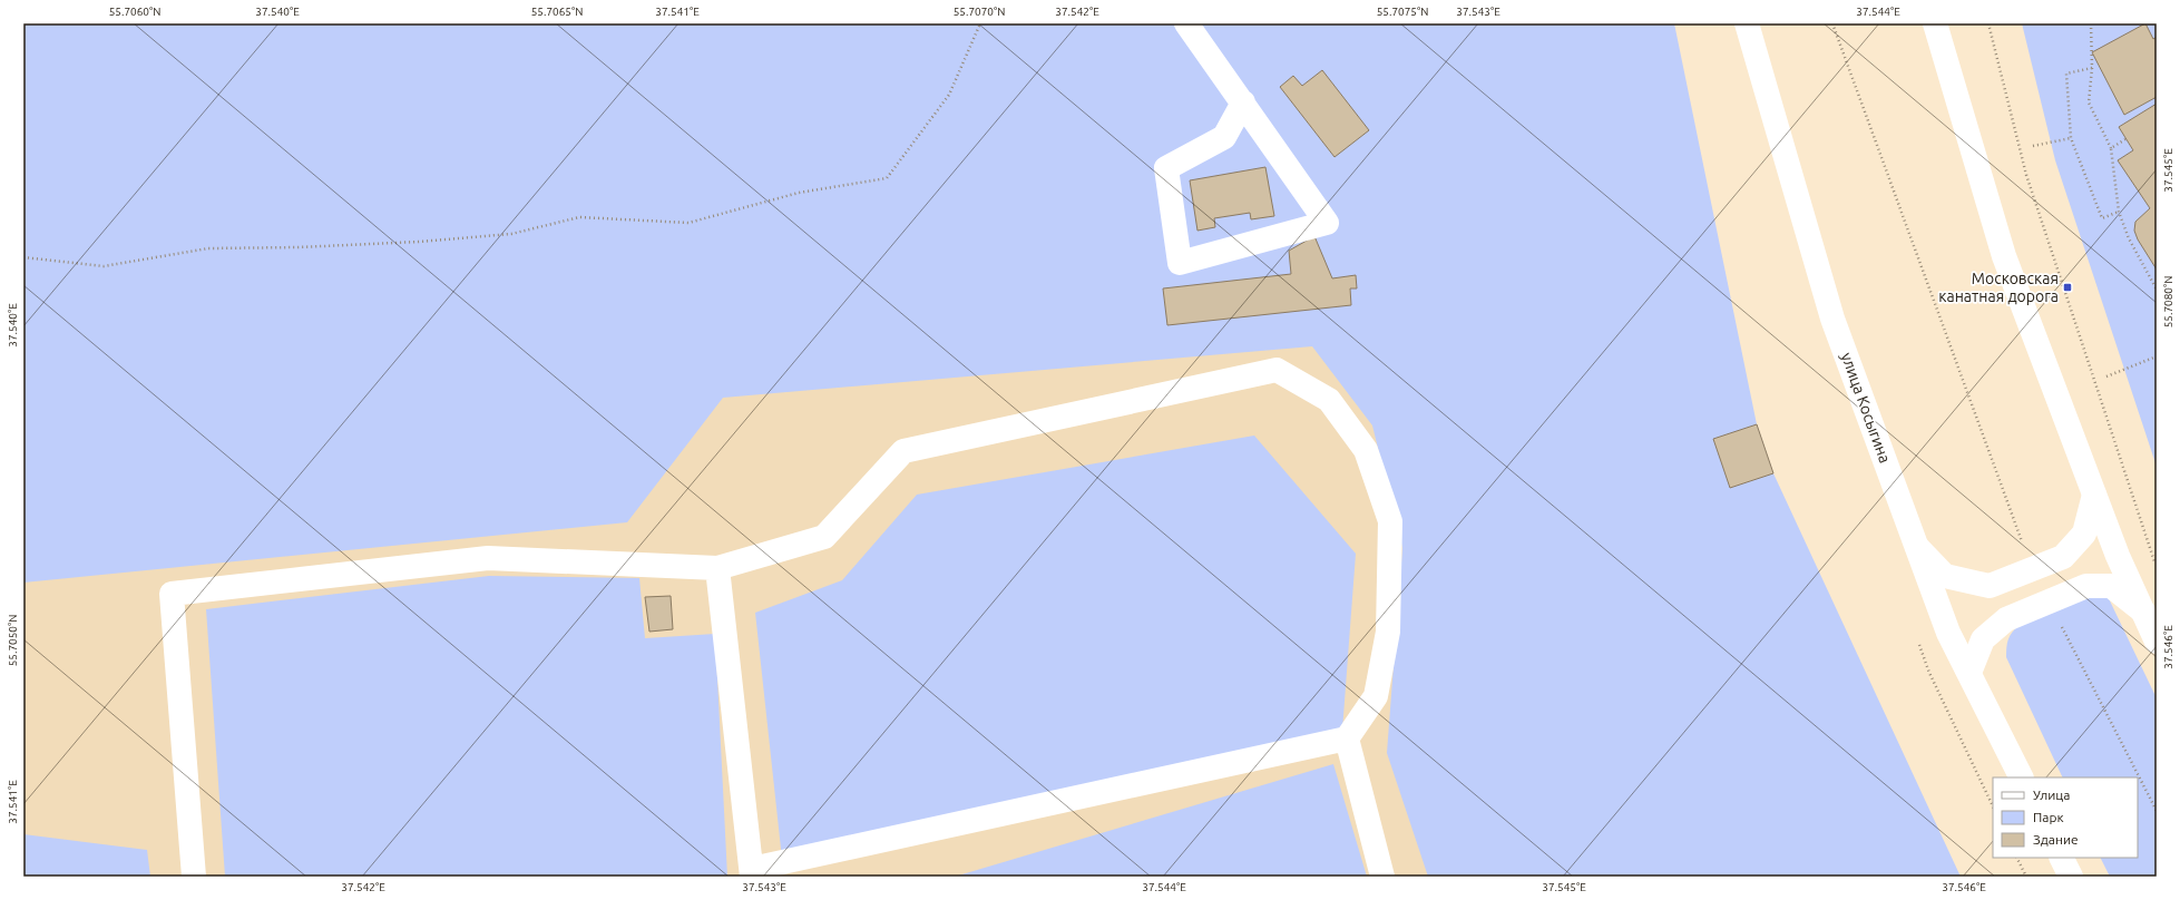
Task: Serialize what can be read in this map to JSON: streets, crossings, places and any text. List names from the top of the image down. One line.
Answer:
{"streets":{"main road":["улица Косыгина"]},"places":{"transit":["Московская канатная дорога"]},"legend":["Улица","Парк","Здание"],"coordinates":["55.7060°N","37.540°E","55.7065°N","37.541°E","55.7070°N","37.542°E","55.7075°N","37.543°E","37.544°E","37.545°E","55.7080°N","55.7050°N","37.546°E"]}
